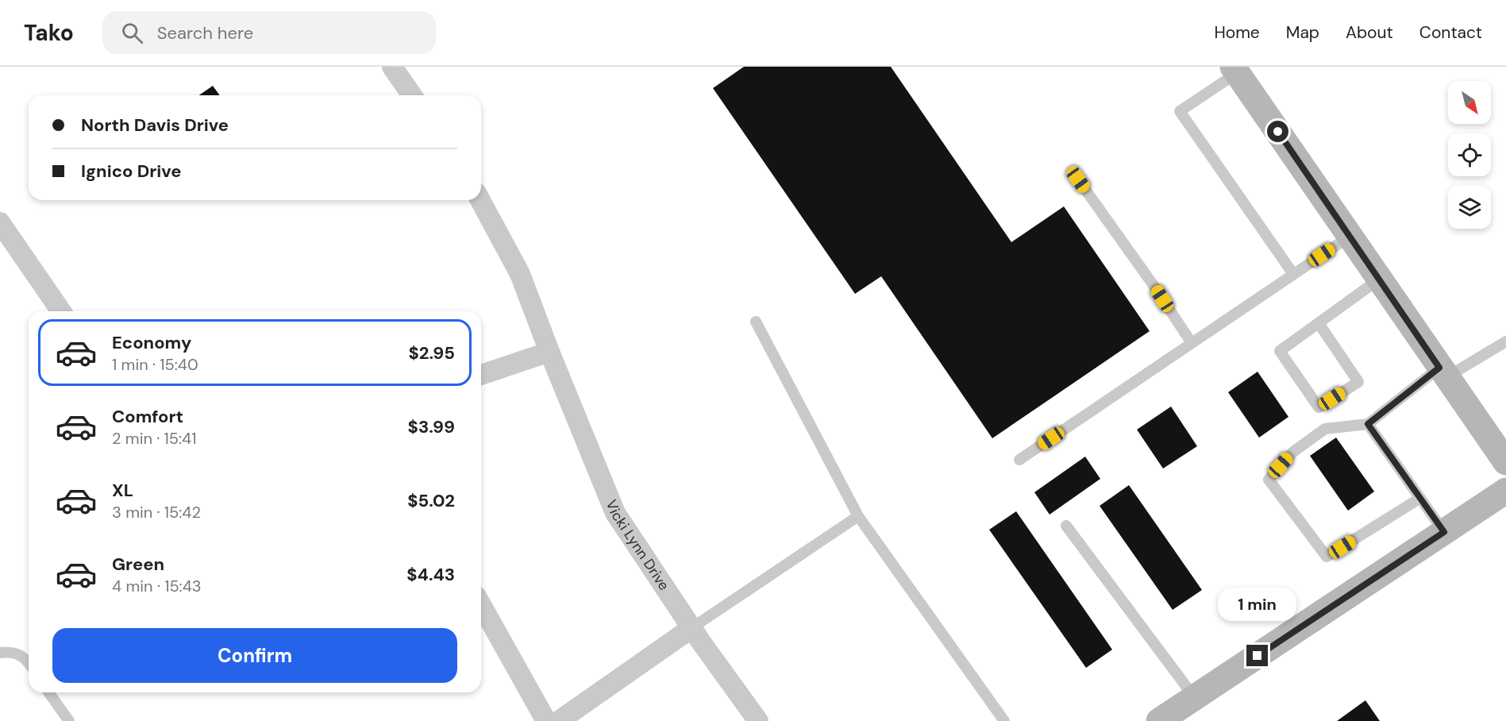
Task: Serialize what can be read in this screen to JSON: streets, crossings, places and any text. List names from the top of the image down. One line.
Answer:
{"streets":{"street":["Vicki Lynn Drive"]},"north":"bottom right","page":{"header":"Tako","search":"Search here","nav":["Home","Map","About","Contact"],"banner":["North Davis Drive","Ignico Drive"],"list":[{"name":"Economy","note":"1 min · 15:40","value":"$2.95"},{"name":"Comfort","note":"2 min · 15:41","value":"$3.99"},{"name":"XL","note":"3 min · 15:42","value":"$5.02"},{"name":"Green","note":"4 min · 15:43","value":"$4.43"}],"bubble":"1 min","buttons":"Confirm"}}
